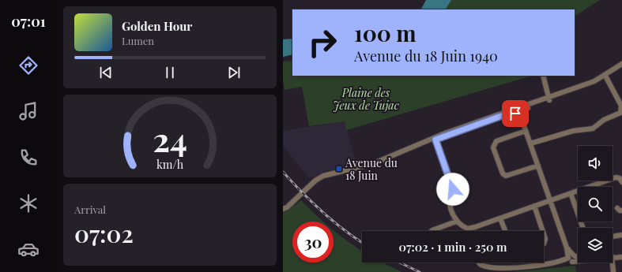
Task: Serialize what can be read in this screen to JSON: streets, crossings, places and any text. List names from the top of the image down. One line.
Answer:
{"parks":["Plaine des Jeux de Tujac"],"places":{"transit":["Avenue du 18 Juin"]},"page":{"tabs":"07:01","turn":["100 m","Avenue du 18 Juin 1940"],"song":["Golden Hour","Lumen"],"tile":["Arrival","07:02"],"limit":"30","trip":"07:02 · 1 min · 250 m","gauge":["24","km/h"]}}
